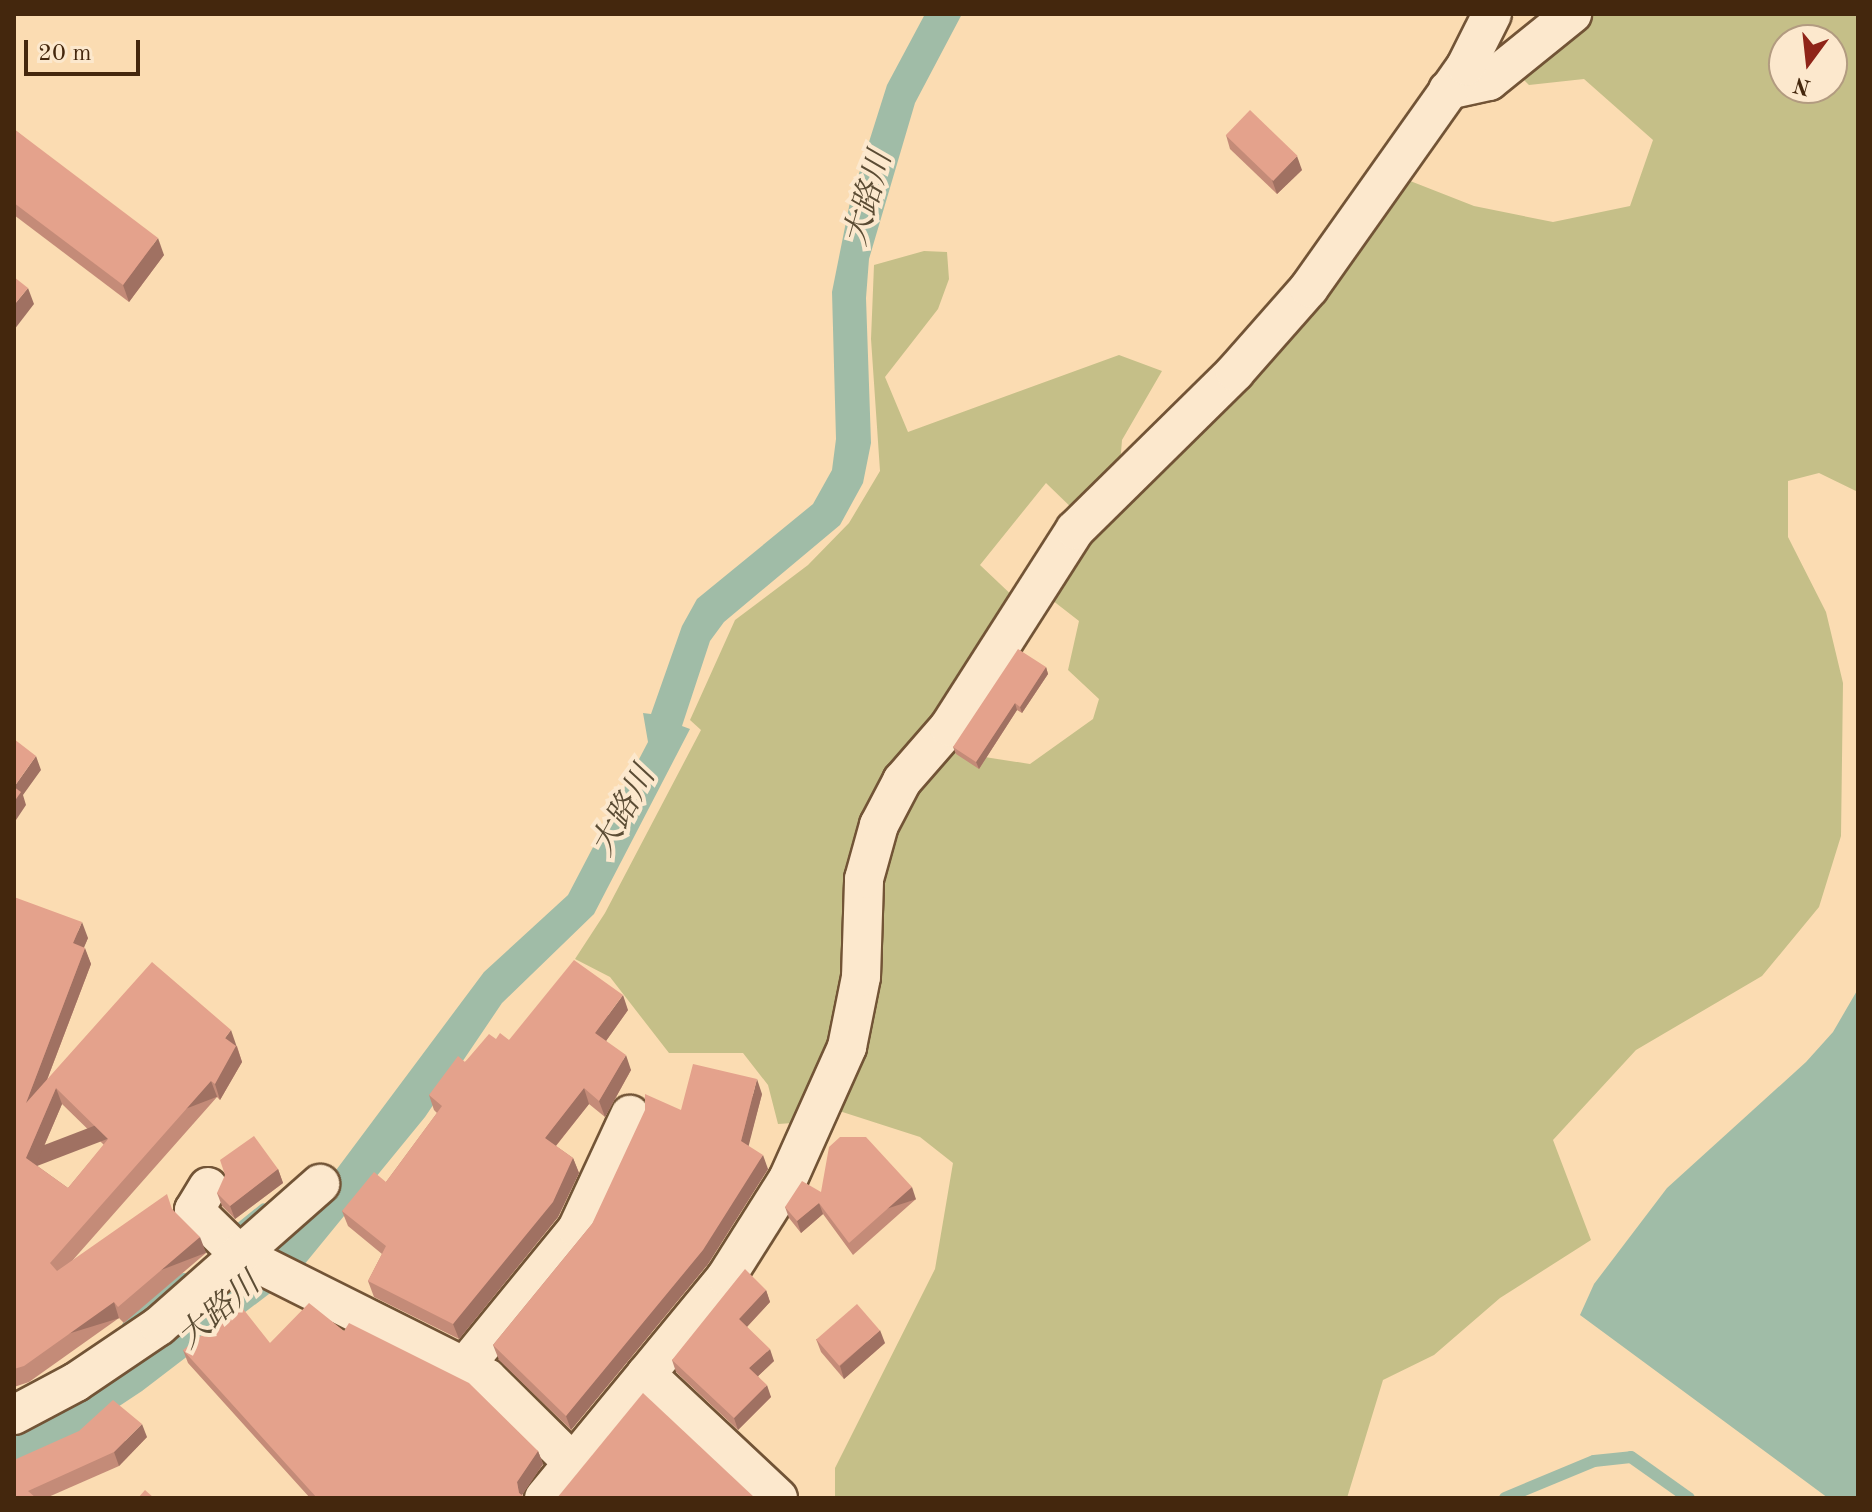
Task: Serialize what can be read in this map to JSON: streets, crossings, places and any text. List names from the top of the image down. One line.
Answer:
{"water":["大路川"],"scale_bar":"20 m","north":"bottom"}
